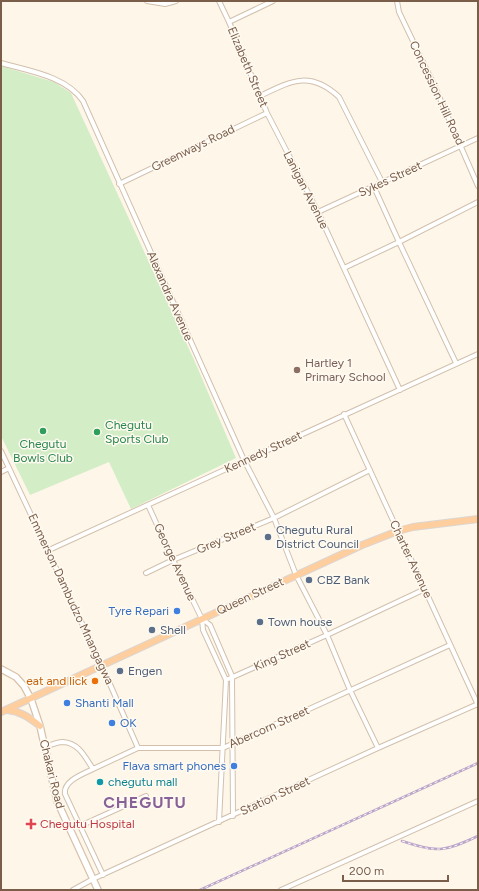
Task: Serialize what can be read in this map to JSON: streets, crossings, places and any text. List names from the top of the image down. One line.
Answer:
{"streets":{"highway":["Queen Street"],"main road":["Chakari Road"],"street":["Elizabeth Street","Concession Hill Road","Greenways Road","Sykes Street","Lanigan Avenue","Alexandra Avenue","Kennedy Street","Grey Street","Charter Avenue","George Avenue","Emmerson Dambudzo Mnangagwa","King Street","Abercorn Street","Station Street"]},"crossings":[["Elizabeth Street","Greenways Road"],["Elizabeth Street","Lanigan Avenue"],["Concession Hill Road","Sykes Street"],["Greenways Road","Lanigan Avenue"],["Greenways Road","Alexandra Avenue"],["Sykes Street","Lanigan Avenue"],["Lanigan Avenue","Kennedy Street"],["Alexandra Avenue","Kennedy Street"],["Alexandra Avenue","Grey Street"],["Alexandra Avenue","Queen Street"],["Alexandra Avenue","King Street"],["Alexandra Avenue","Abercorn Street"],["Alexandra Avenue","Station Street"],["Kennedy Street","Charter Avenue"],["Kennedy Street","George Avenue"],["Kennedy Street","Emmerson Dambudzo Mnangagwa"],["Grey Street","Charter Avenue"],["Grey Street","George Avenue"],["Charter Avenue","Queen Street"],["Charter Avenue","King Street"],["Charter Avenue","Abercorn Street"],["Charter Avenue","Station Street"],["George Avenue","Queen Street"],["George Avenue","King Street"],["George Avenue","Abercorn Street"],["George Avenue","Station Street"],["Queen Street","Emmerson Dambudzo Mnangagwa"],["Queen Street","Chakari Road"],["Emmerson Dambudzo Mnangagwa","Abercorn Street"],["Chakari Road","Station Street"]],"districts":["CHEGUTU"],"places":{"other":["Hartley 1 Primary School","Chegutu Bowls Club","Chegutu Sports Club","Chegutu Rural District Council","CBZ Bank","Tyre Repari","Town house","Shell","Engen","eat and lick","Shanti Mall","OK","Flava smart phones","chegutu mall"],"health":["Chegutu Hospital"]},"scale_bar":"200 m"}
